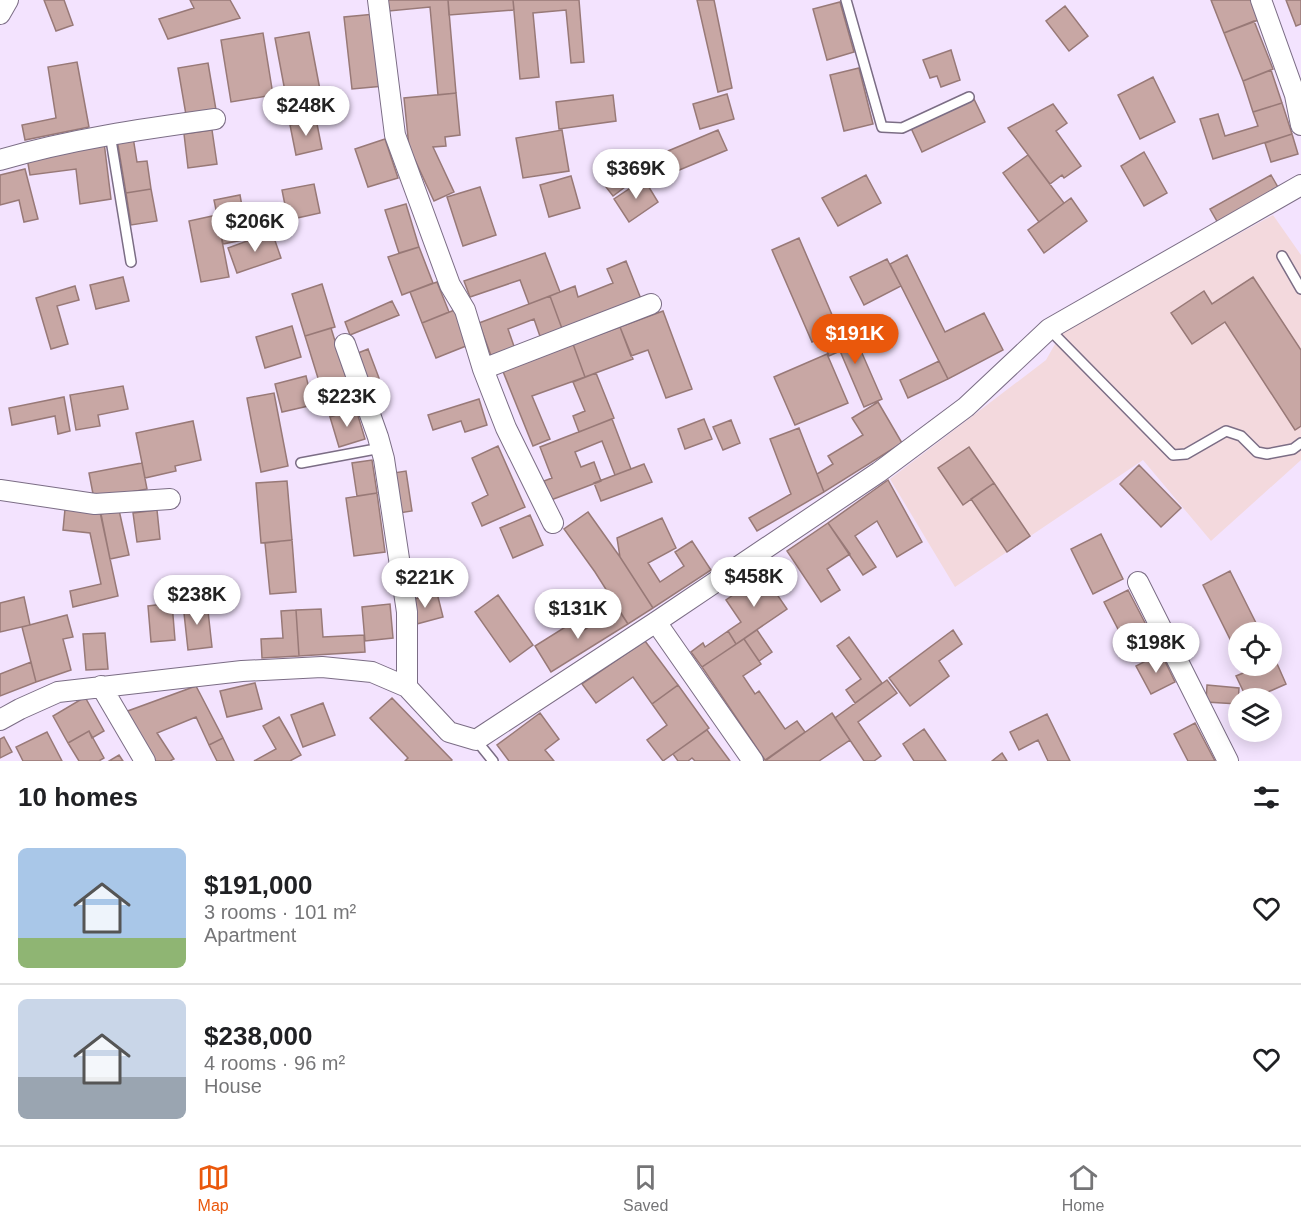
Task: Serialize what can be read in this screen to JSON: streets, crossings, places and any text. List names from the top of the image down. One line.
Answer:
{"page":{"price":["$248K","$369K","$206K","$191K","$223K","$458K","$221K","$238K","$131K","$198K"],"heading":"10 homes","list":[{"name":"$191,000","note":"3 rooms · 101 m² · Apartment"},{"name":"$238,000","note":"4 rooms · 96 m² · House"}],"tabs":["Map","Saved","Home"]}}
